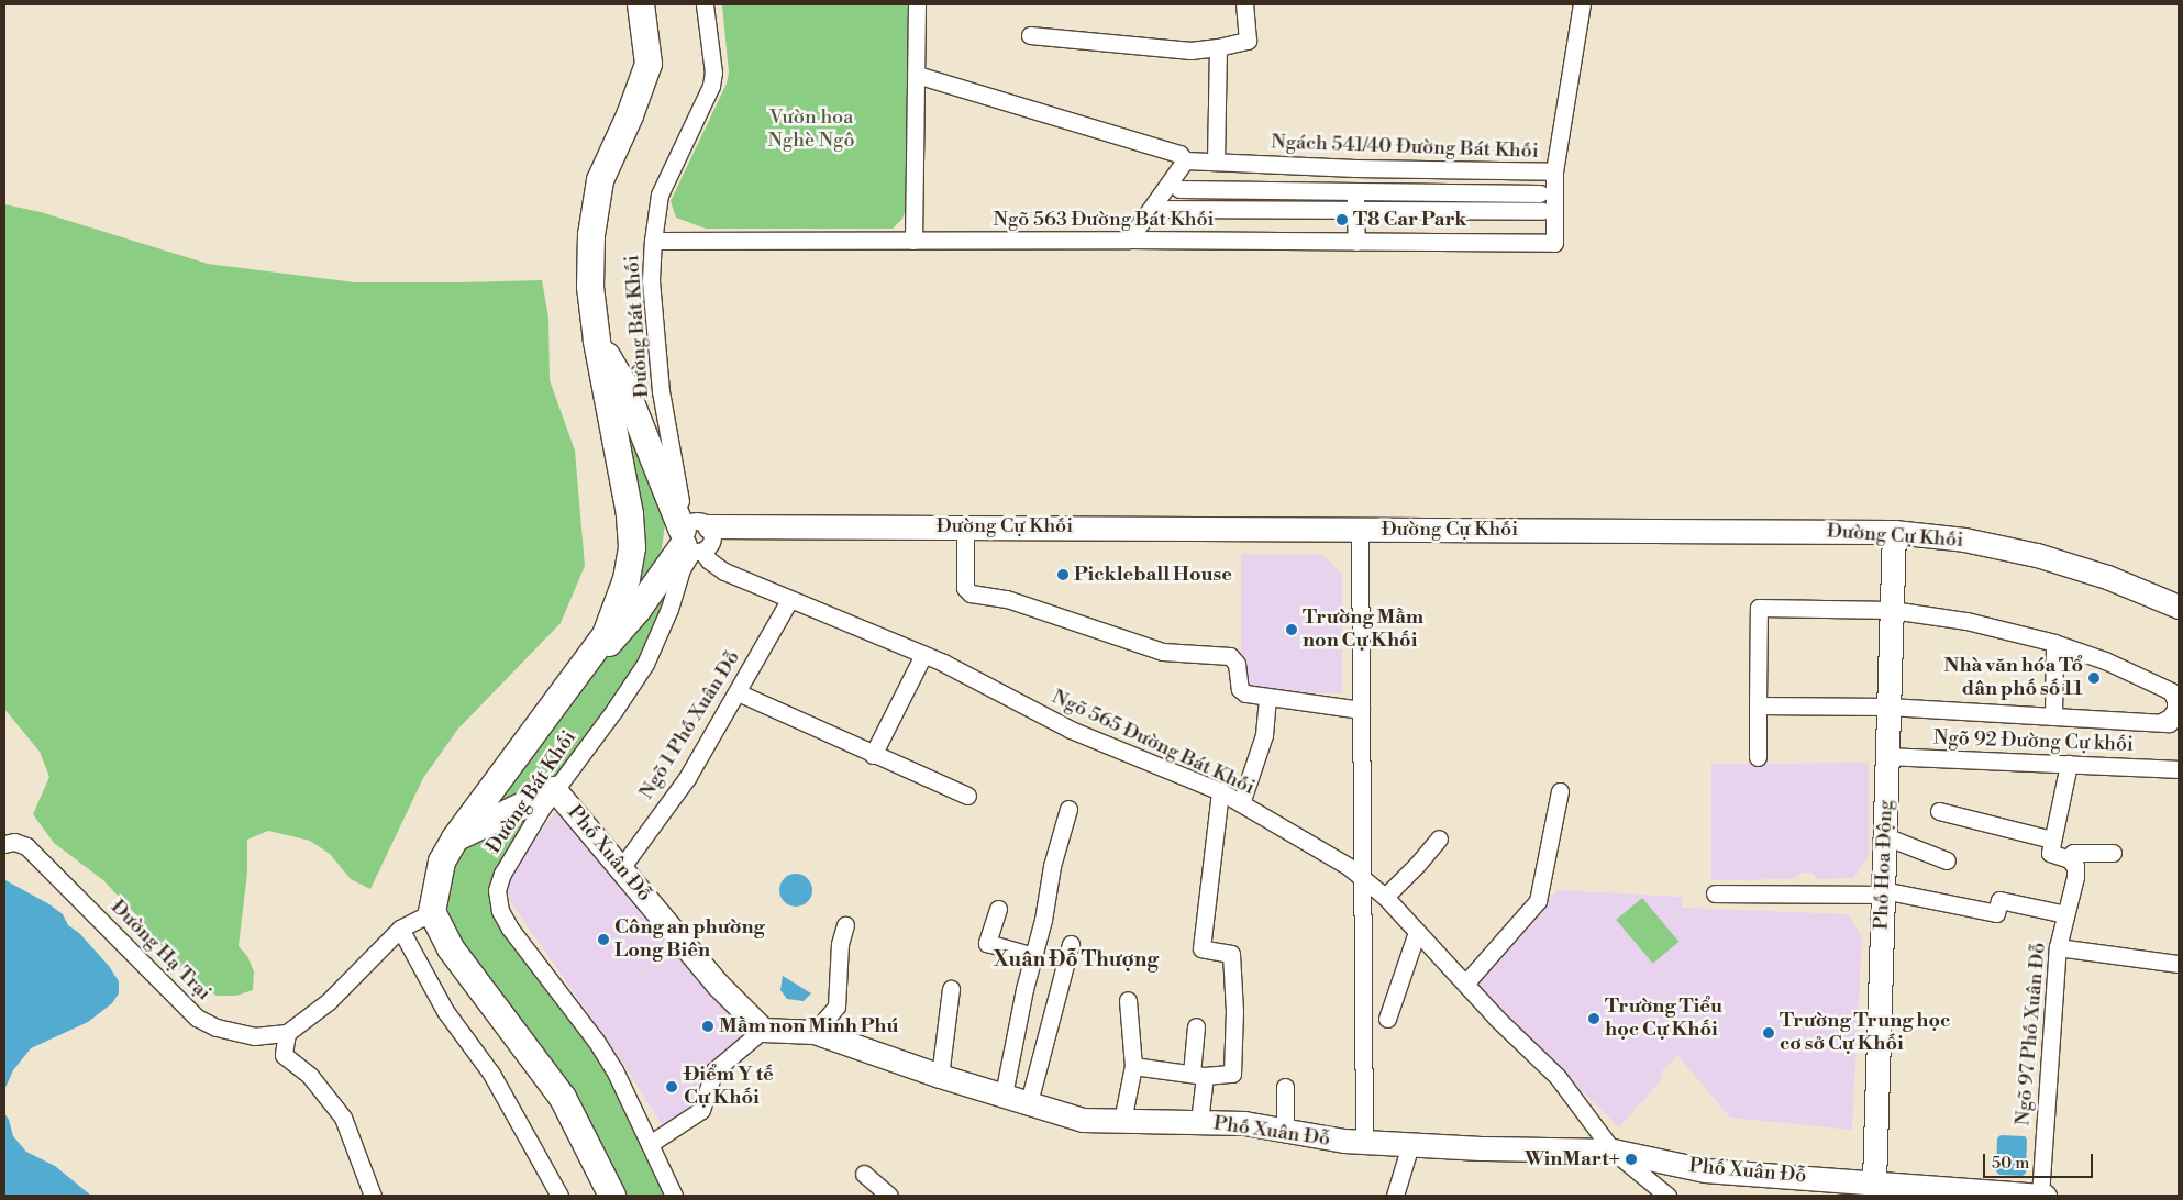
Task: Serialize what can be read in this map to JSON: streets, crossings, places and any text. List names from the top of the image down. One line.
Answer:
{"streets":{"street":["Ngách 541/40 Đường Bát Khối","Ngõ 563 Đường Bát Khối","Đường Bát Khối","Đường Cự Khối","Ngõ 1 Phố Xuân Đỗ","Ngõ 92 Đường Cự khối","Ngõ 565 Đường Bát Khối","Phố Xuân Đỗ","Phố Hoa Động","Đường Hạ Trại","Ngõ 97 Phố Xuân Đỗ"]},"crossings":[["Ngách 541/40 Đường Bát Khối","Ngõ 563 Đường Bát Khối"],["Ngõ 563 Đường Bát Khối","Đường Bát Khối"],["Đường Bát Khối","Đường Cự Khối"],["Đường Bát Khối","Ngõ 565 Đường Bát Khối"],["Đường Bát Khối","Phố Xuân Đỗ"],["Đường Cự Khối","Ngõ 565 Đường Bát Khối"],["Đường Cự Khối","Phố Hoa Động"],["Ngõ 1 Phố Xuân Đỗ","Ngõ 565 Đường Bát Khối"],["Ngõ 1 Phố Xuân Đỗ","Phố Xuân Đỗ"],["Ngõ 92 Đường Cự khối","Phố Hoa Động"],["Ngõ 565 Đường Bát Khối","Phố Xuân Đỗ"],["Phố Xuân Đỗ","Phố Hoa Động"],["Phố Xuân Đỗ","Ngõ 97 Phố Xuân Đỗ"]],"districts":["Xuân Đỗ Thượng"],"parks":["Vườn hoa Nghè Ngô"],"places":["T8 Car Park","Pickleball House","Trường Mầm non Cự Khối","Nhà văn hóa Tổ dân phố số 11","Công an phường Long Biên","Trường Tiểu học Cự Khối","Mầm non Minh Phú","Trường Trung học cơ sở Cự Khối","Điểm Y tế Cự Khối","WinMart+"],"scale_bar":"50 m"}
